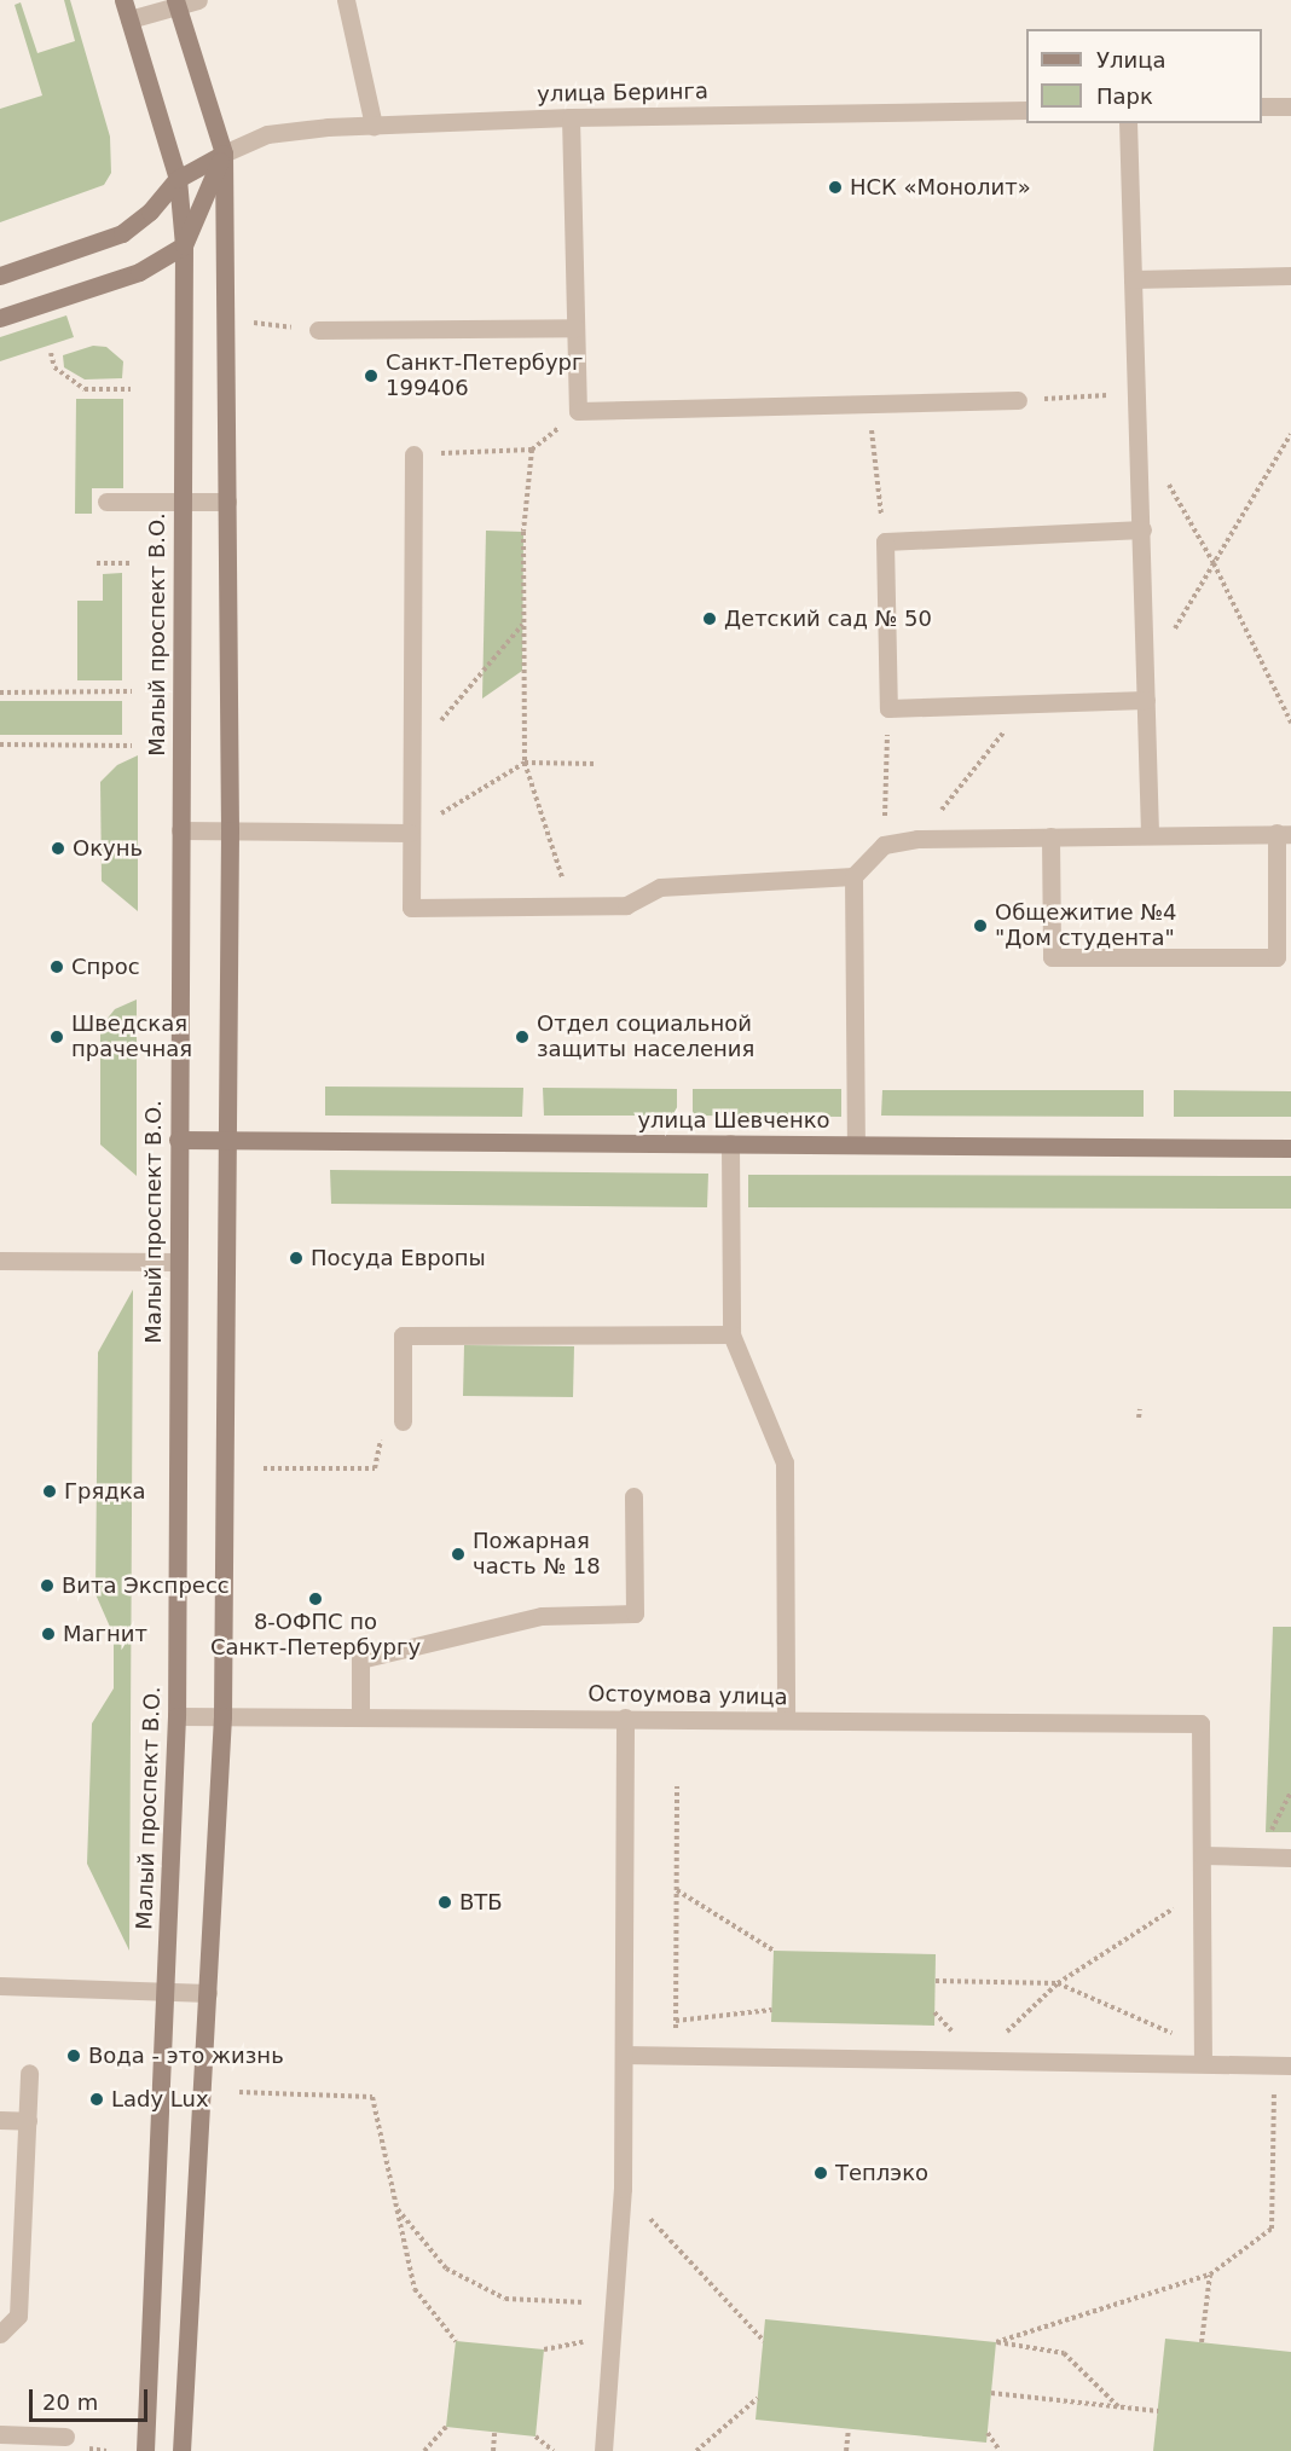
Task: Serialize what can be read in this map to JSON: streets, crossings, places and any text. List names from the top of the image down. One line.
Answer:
{"streets":{"main road":["улица Беринга","Малый проспект В.О.","улица Шевченко"],"street":["Остоумова улица"]},"crossings":[["улица Беринга","Малый проспект В.О."],["Малый проспект В.О.","улица Шевченко"],["Малый проспект В.О.","Остоумова улица"]],"places":["НСК «Монолит»","Санкт-Петербург 199406","Детский сад № 50","Окунь","Общежитие №4 \"Дом студента\"","Спрос","Шведская прачечная","Отдел социальной защиты населения","Посуда Европы","Грядка","Пожарная часть № 18","Вита Экспресс","8-ОФПС по Санкт-Петербургу","Магнит","ВТБ","Вода - это жизнь","Lady Lux","Теплэко"],"legend":["Улица","Парк"],"scale_bar":"20 m"}
